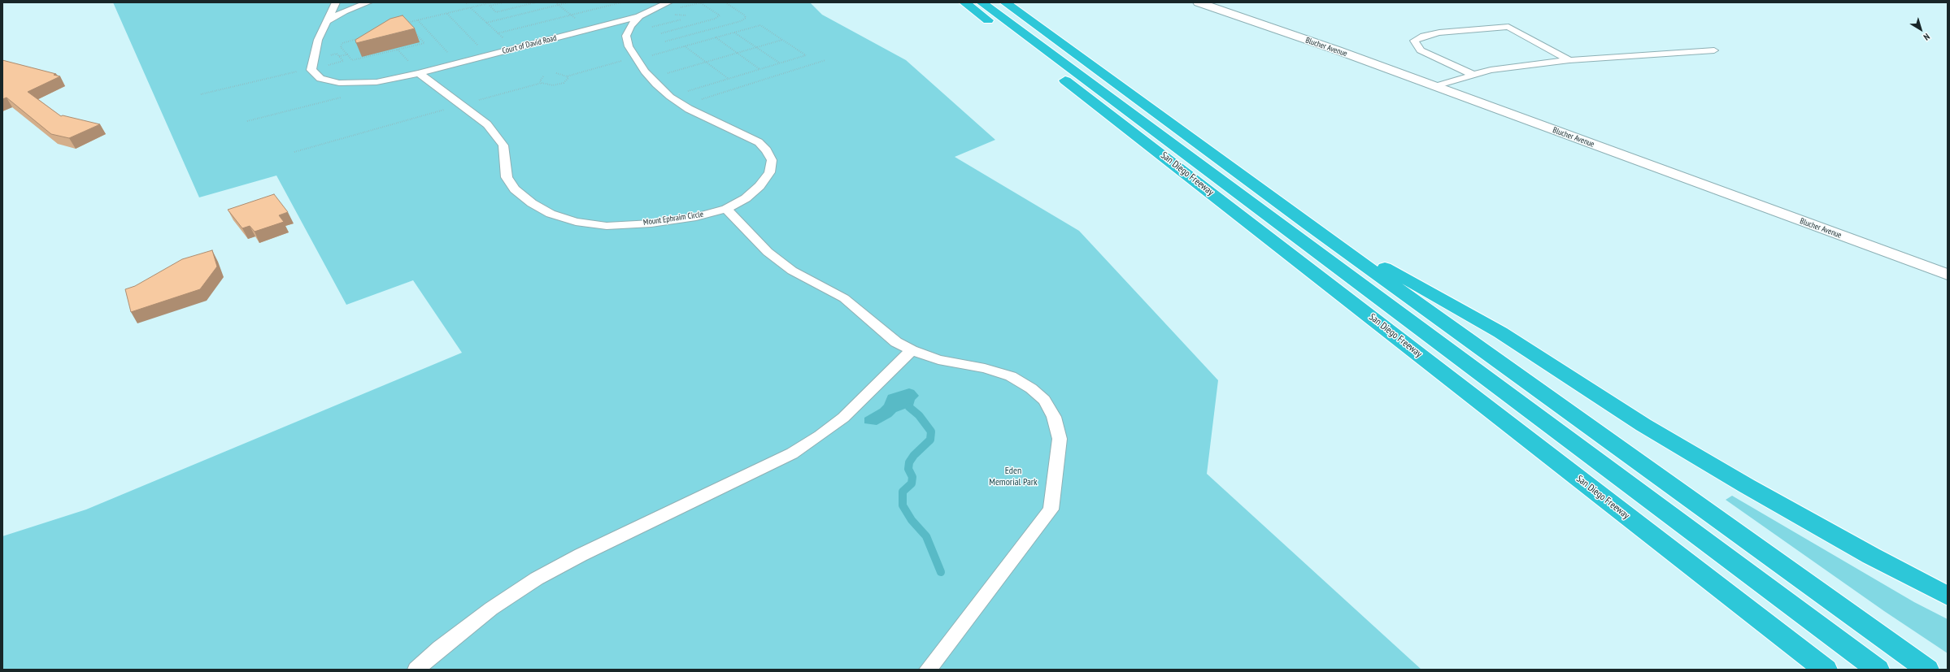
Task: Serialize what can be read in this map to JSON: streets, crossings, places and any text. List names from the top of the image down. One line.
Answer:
{"streets":{"highway":["San Diego Freeway"],"street":["Blucher Avenue"],"lane":["Court of David Road","Mount Ephraim Circle"]},"crossings":[["Court of David Road","Mount Ephraim Circle"]],"parks":["Eden Memorial Park"],"north":"bottom right"}
